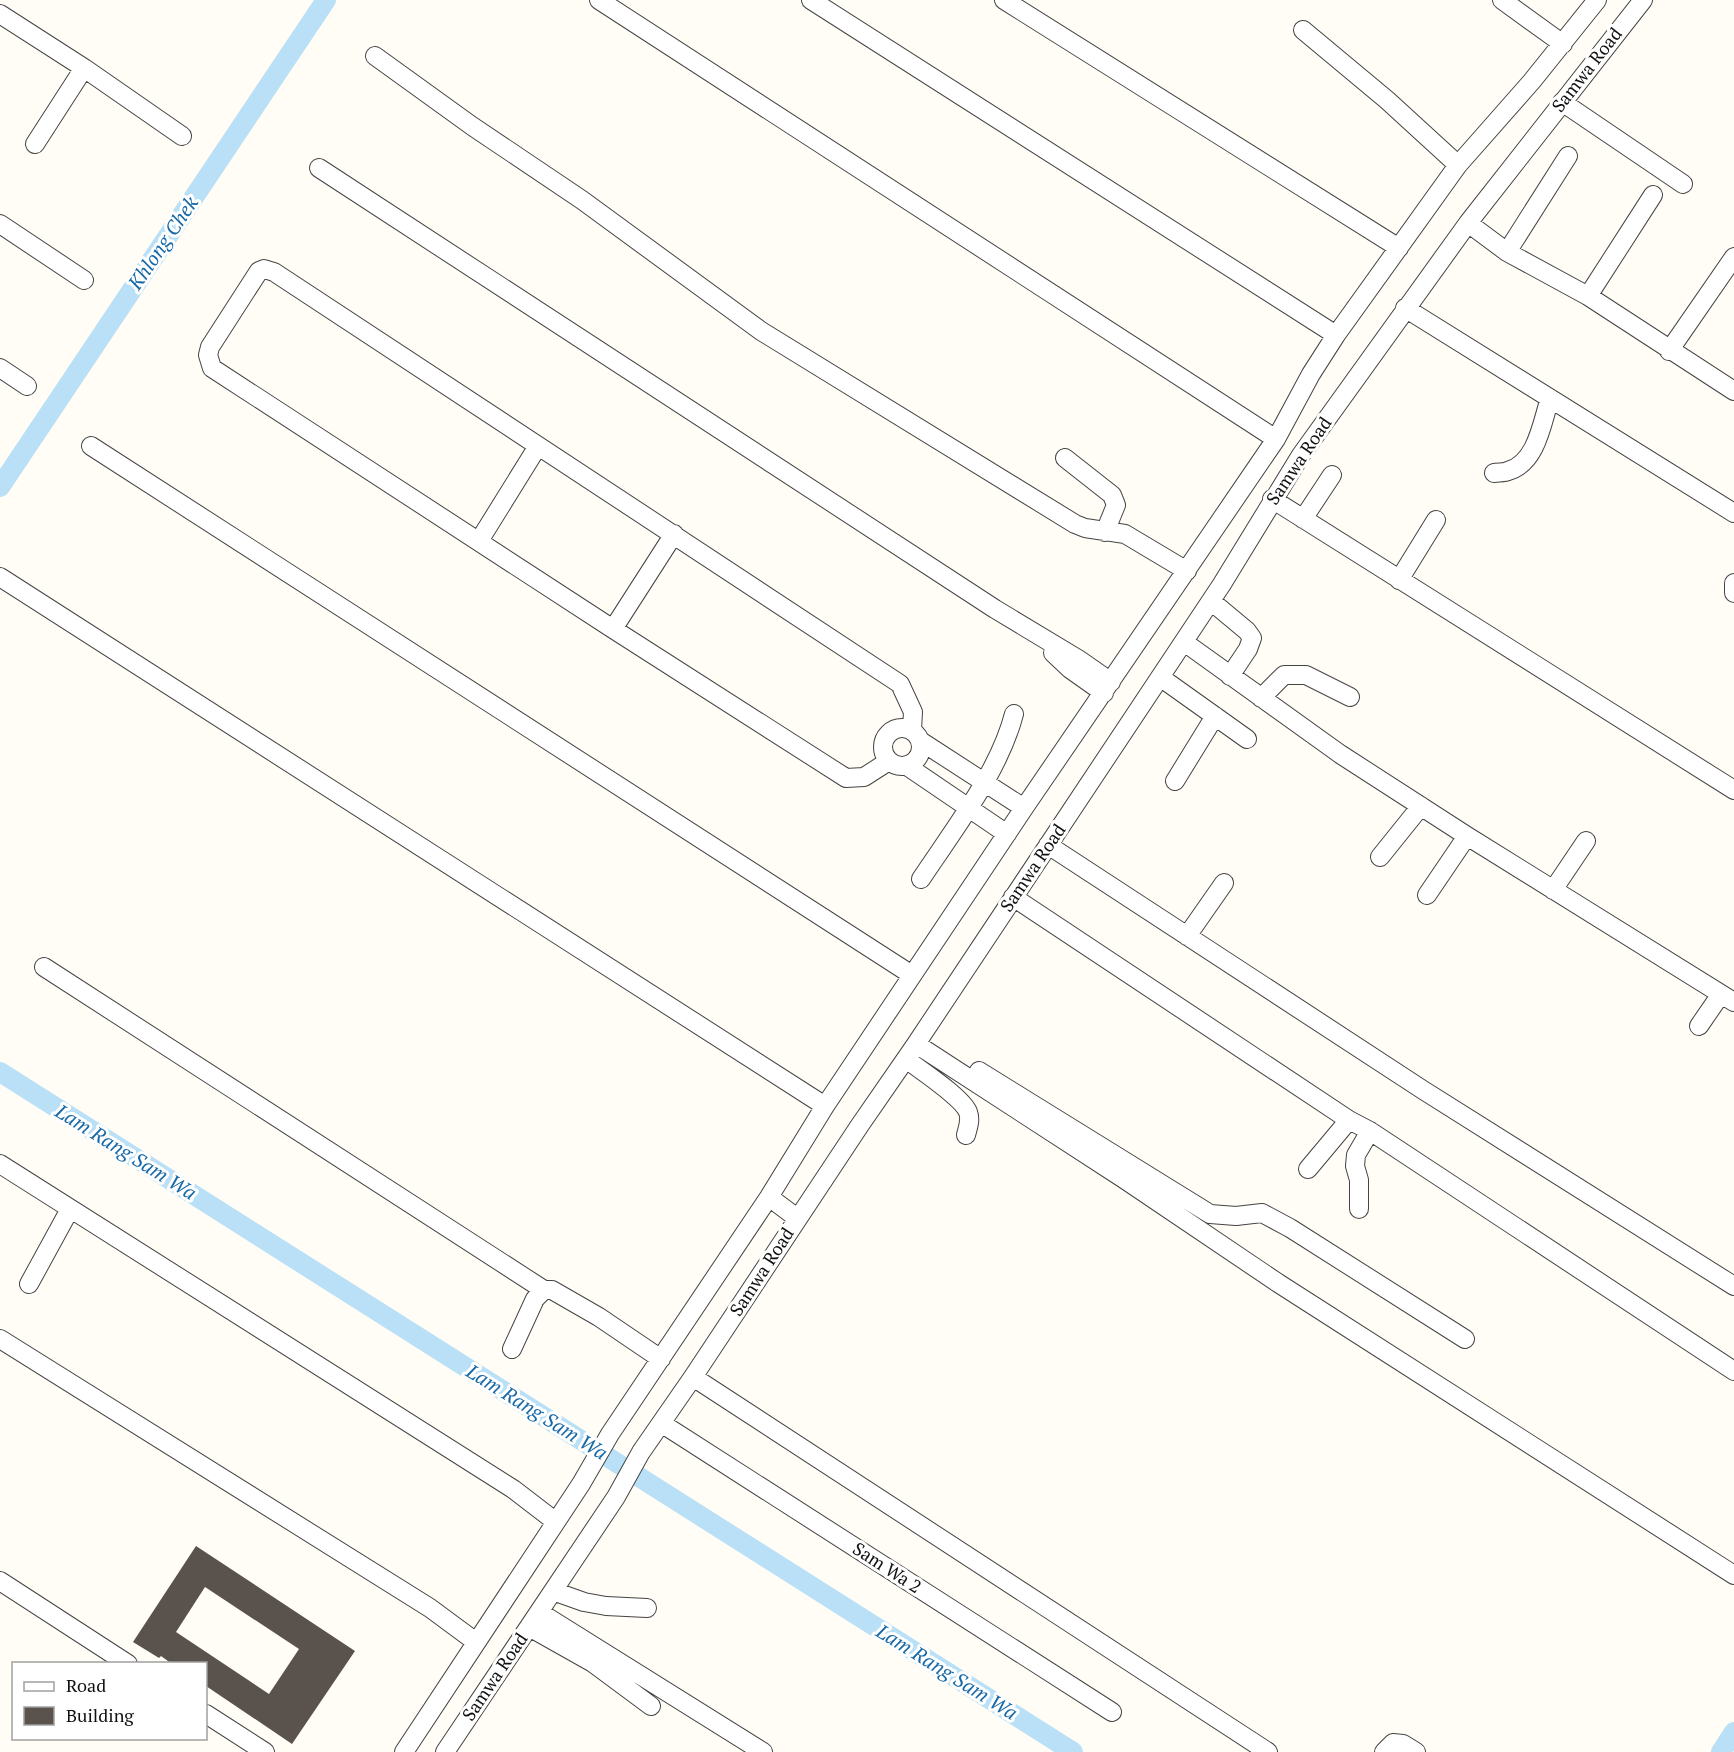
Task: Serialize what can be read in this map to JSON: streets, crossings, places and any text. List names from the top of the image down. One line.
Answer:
{"streets":{"street":["Samwa Road","Sam Wa 2"]},"crossings":[["Samwa Road","Sam Wa 2"]],"water":["Khlong Chek","Lam Rang Sam Wa"],"legend":["Road","Building"]}
